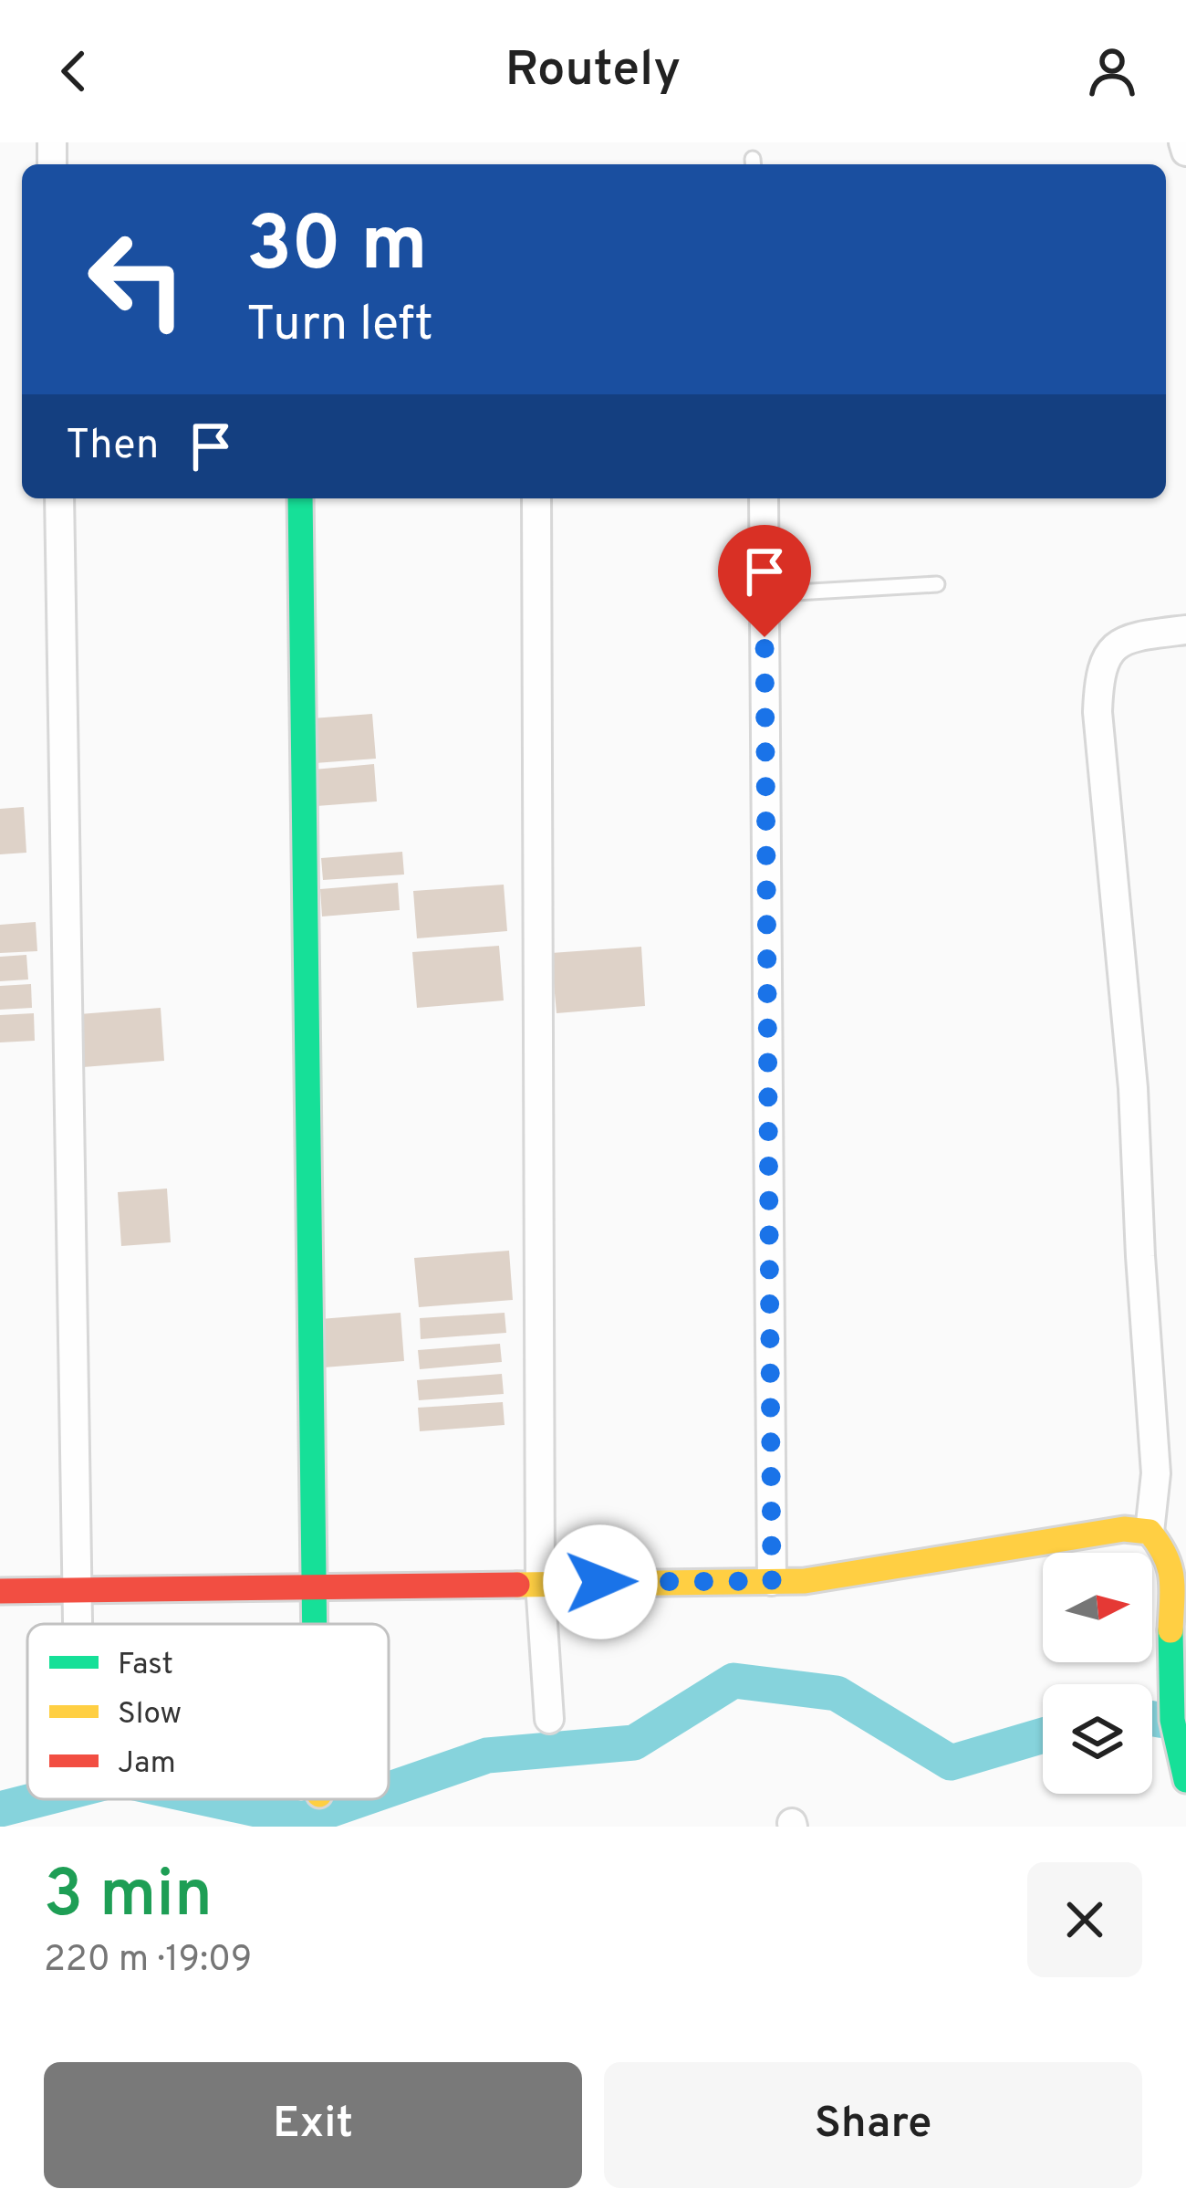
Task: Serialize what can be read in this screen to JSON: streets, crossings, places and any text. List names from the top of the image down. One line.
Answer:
{"legend":["Fast","Slow","Jam"],"north":"right","page":{"header":"Routely","turn":["30 m","Turn left"],"then":"Then","heading":["3 min","220 m · 19:09"],"buttons":["Exit","Share"]}}
